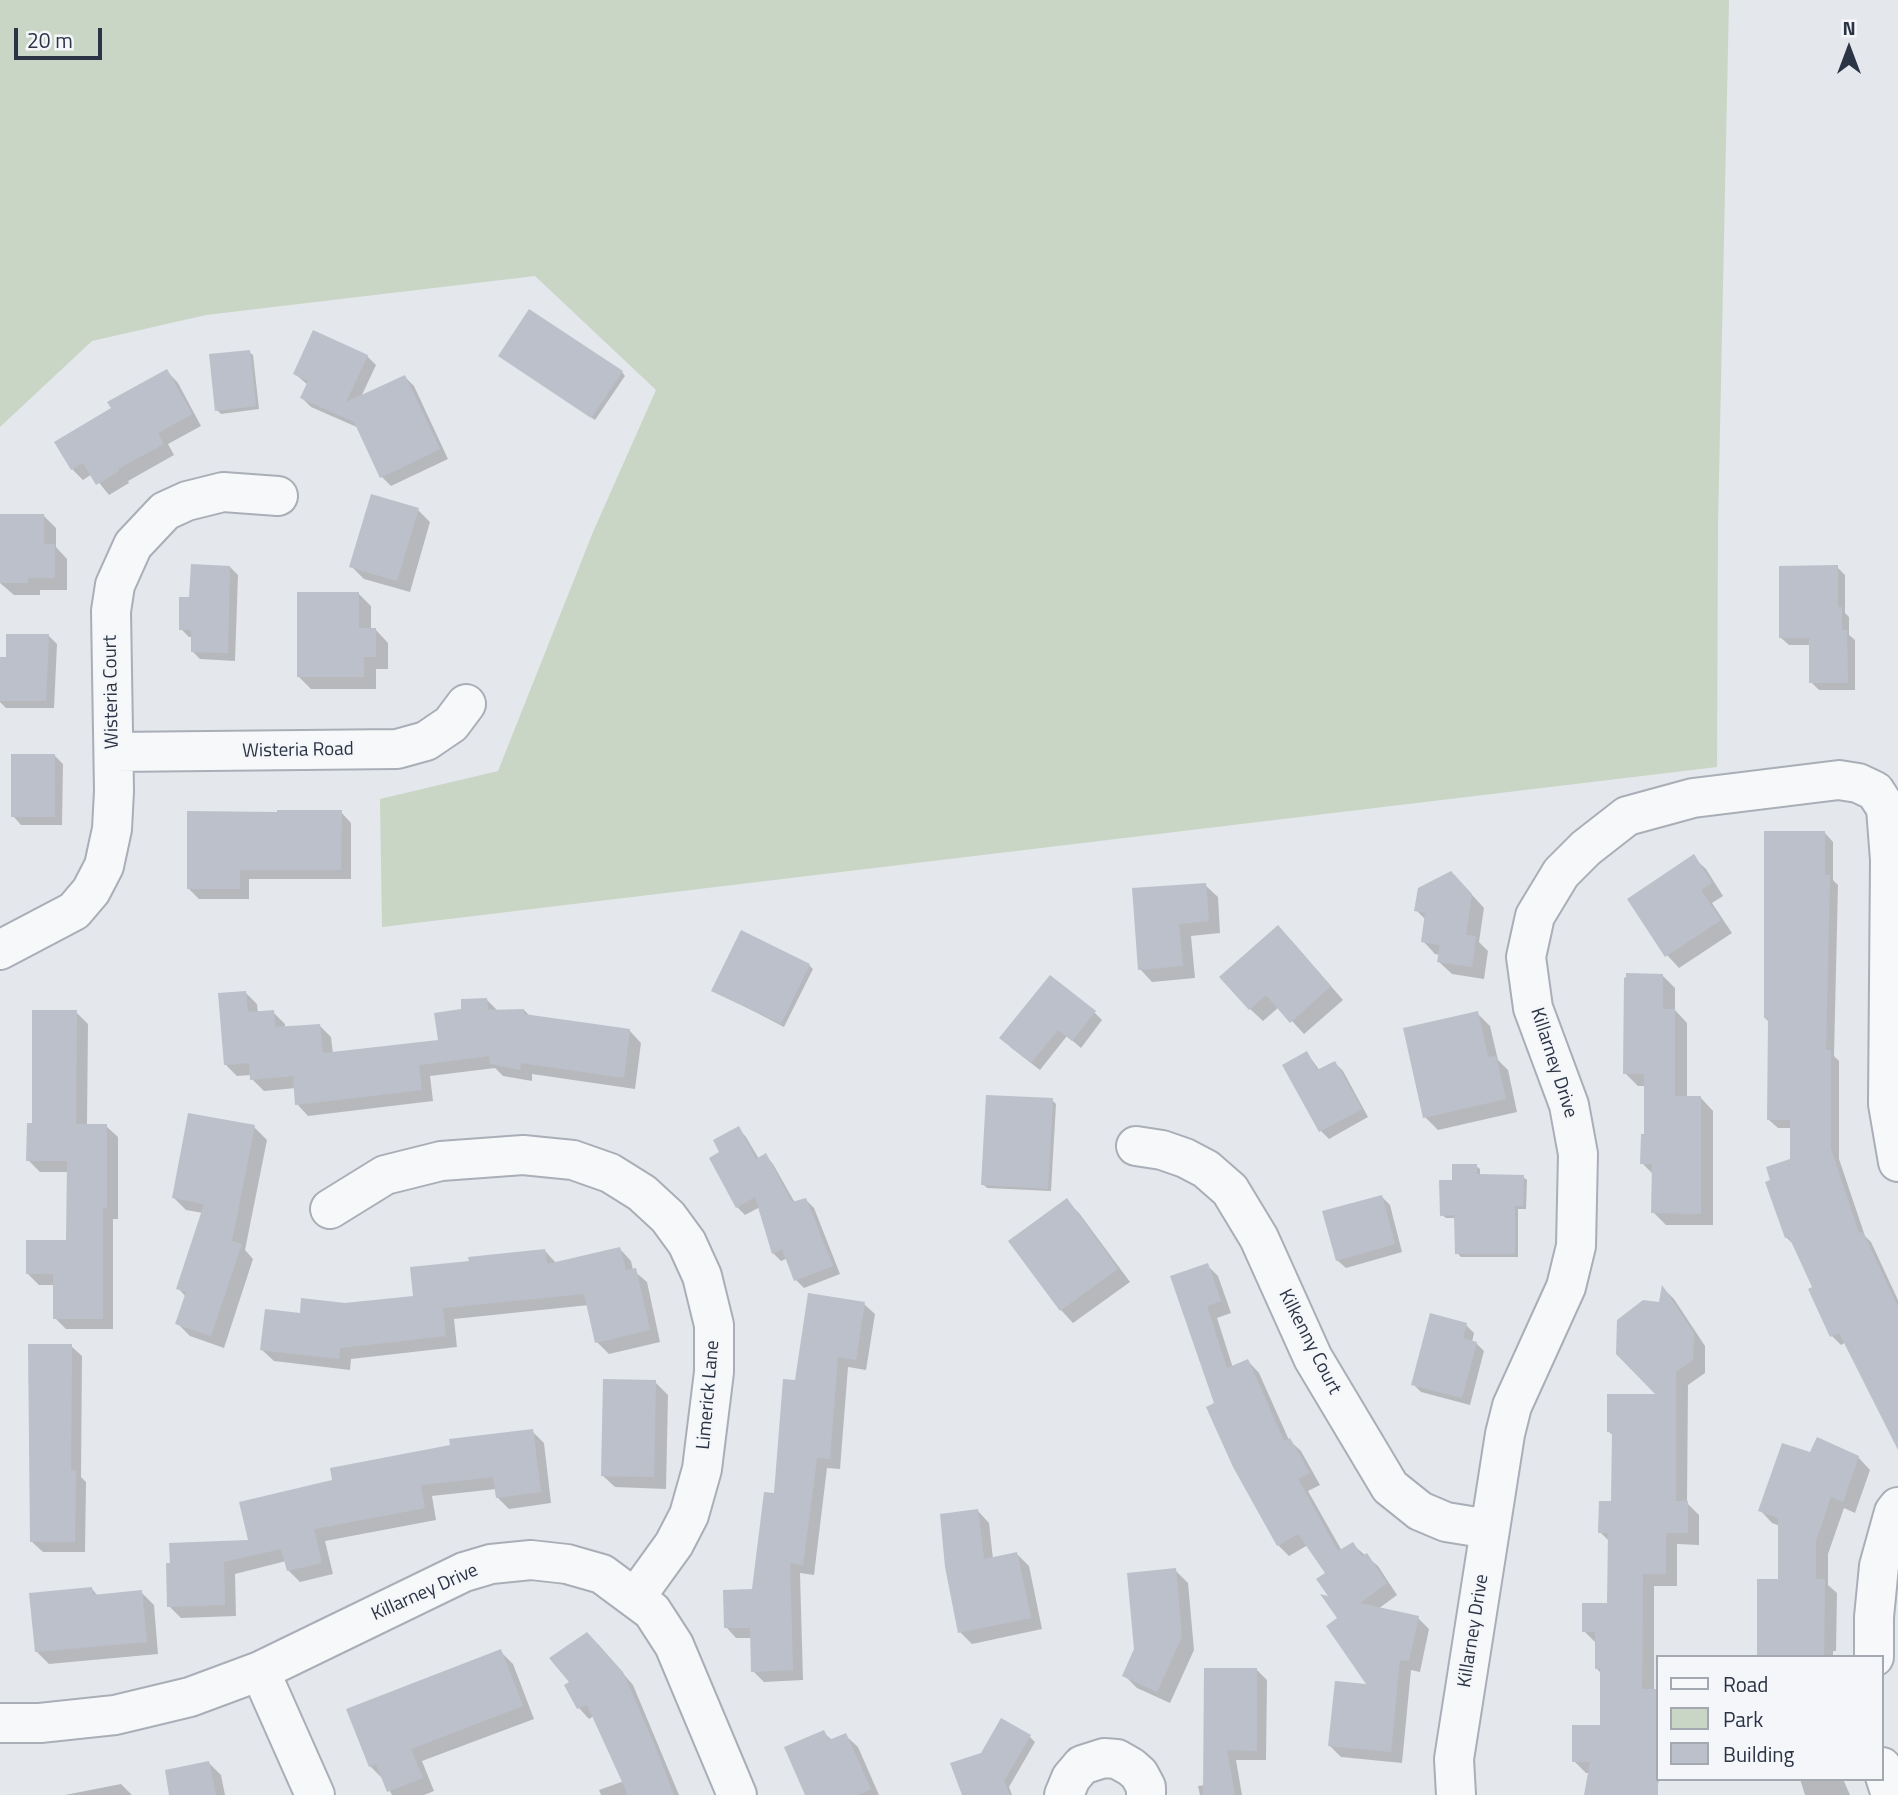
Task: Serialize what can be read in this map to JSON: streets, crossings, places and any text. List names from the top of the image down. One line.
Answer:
{"streets":{"street":["Wisteria Court","Wisteria Road","Killarney Drive","Kilkenny Court","Limerick Lane"]},"crossings":[["Wisteria Court","Wisteria Road"],["Killarney Drive","Kilkenny Court"],["Killarney Drive","Limerick Lane"]],"legend":["Road","Park","Building"],"scale_bar":"20 m","north":"top"}
